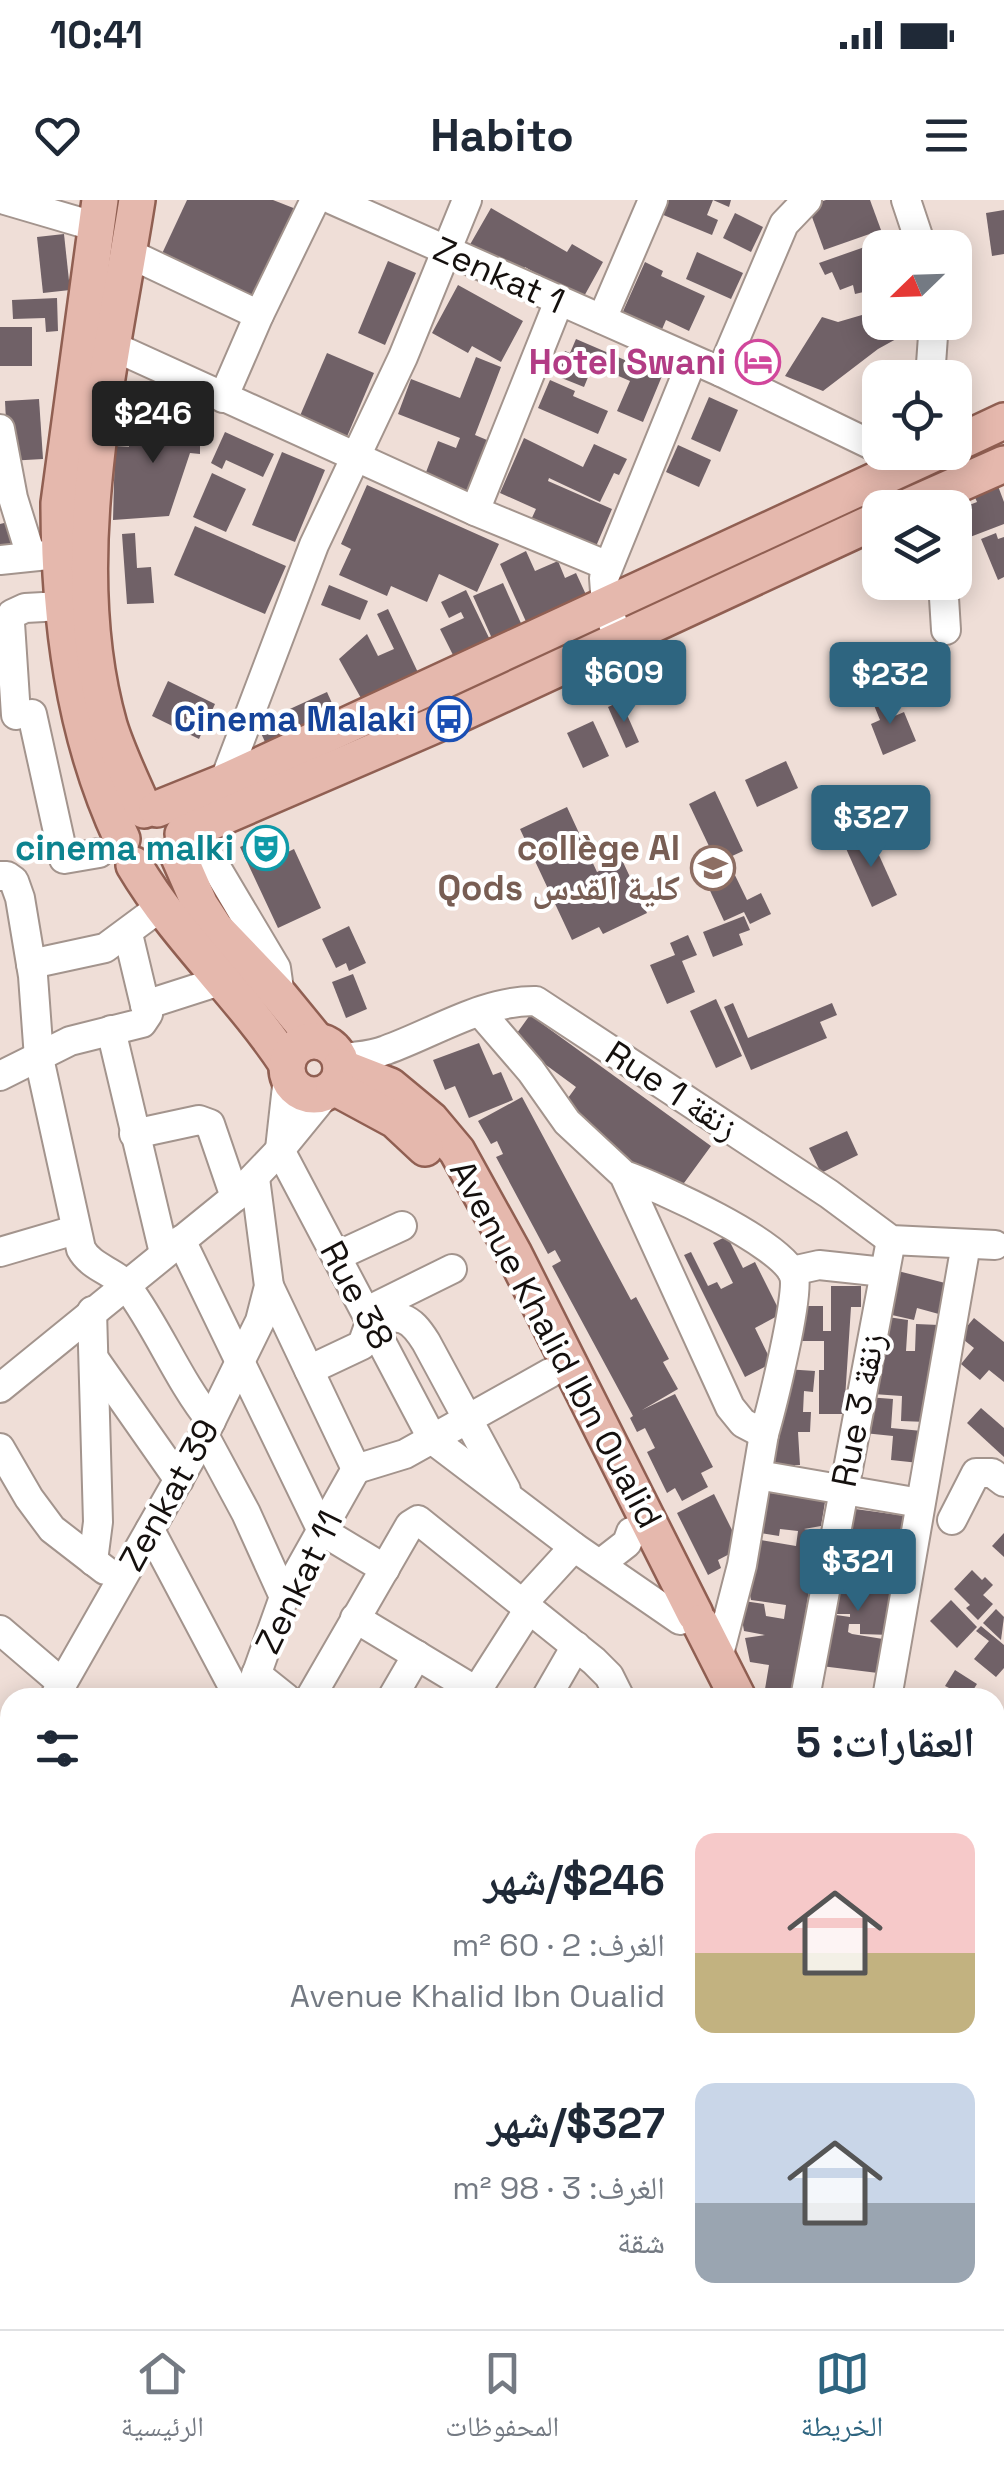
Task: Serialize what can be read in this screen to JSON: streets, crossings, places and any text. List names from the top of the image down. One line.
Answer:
{"streets":{"main road":["Avenue Khalid Ibn Oualid"],"street":["Zenkat 1","Rue 1 زنقة","Rue 38","Rue 3 زنقة","Zenkat 39","Zenkat 11"]},"crossings":[["Rue 1 زنقة","Avenue Khalid Ibn Oualid"],["Rue 1 زنقة","Rue 3 زنقة"],["Zenkat 39","Zenkat 11"]],"places":{"hotel":["Hotel Swani"],"bus stop":["Cinema Malaki"],"theatre":["cinema malki"],"school or university":["collège Al Qods كلية القدس"]},"north":"bottom left","page":{"status":"10:41","header":"Habito","price":["$246","$609","$232","$327","$321"],"heading":"العقارات: 5","list":[{"name":"$246/شهر","note":"الغرف: 2 · 60 m² · Avenue Khalid Ibn Oualid"},{"name":"$327/شهر","note":"الغرف: 3 · 98 m² · شقة"}],"tabs":["الخريطة","المحفوظات","الرئيسية"]}}
